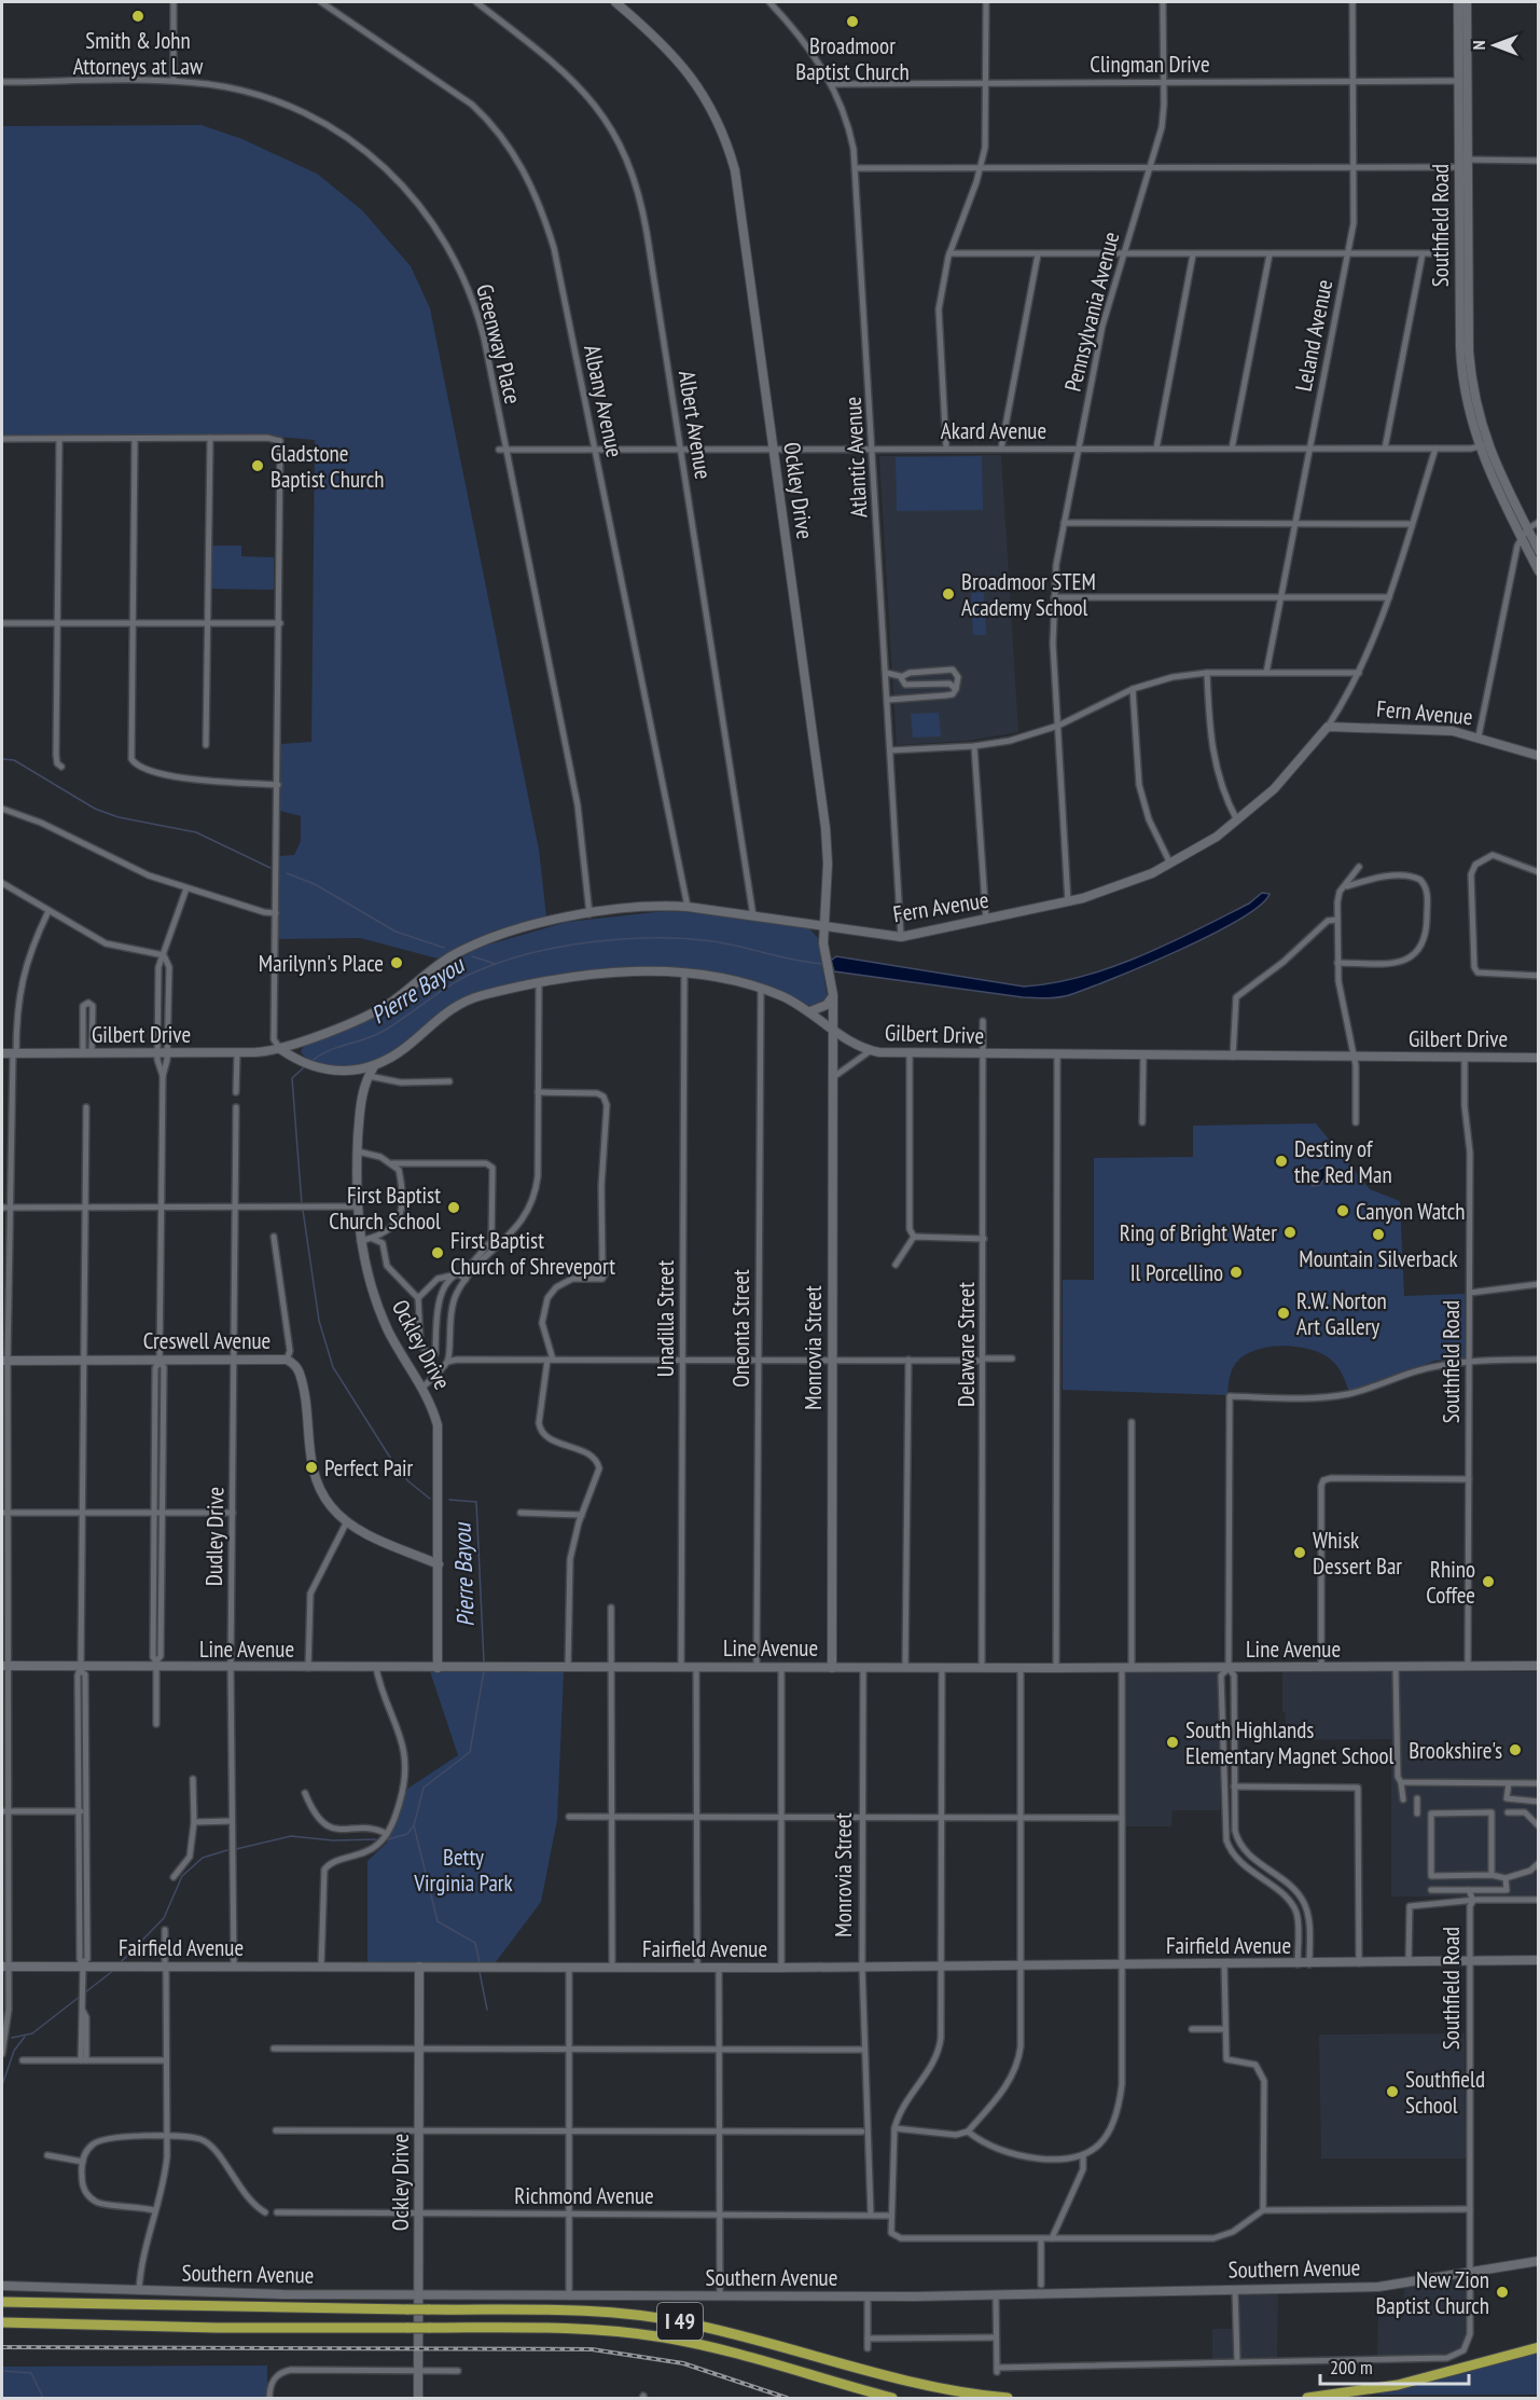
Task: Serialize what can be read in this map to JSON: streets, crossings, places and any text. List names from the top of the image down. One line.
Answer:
{"streets":{"highway":["I 49"],"street":["Clingman Drive","Southfield Road","Pennsylvania Avenue","Leland Avenue","Greenway Place","Albany Avenue","Albert Avenue","Akard Avenue","Atlantic Avenue","Ockley Drive","Fern Avenue","Gilbert Drive","Unadilla Street","Oneonta Street","Creswell Avenue","Delaware Street","Monrovia Street","Dudley Drive","Line Avenue","Fairfield Avenue","Richmond Avenue","Southern Avenue"]},"crossings":[["Clingman Drive","Southfield Road"],["Clingman Drive","Pennsylvania Avenue"],["Clingman Drive","Leland Avenue"],["Clingman Drive","Atlantic Avenue"],["Southfield Road","Akard Avenue"],["Southfield Road","Gilbert Drive"],["Southfield Road","Line Avenue"],["Southfield Road","Fairfield Avenue"],["Southfield Road","Southern Avenue"],["Pennsylvania Avenue","Akard Avenue"],["Pennsylvania Avenue","Fern Avenue"],["Leland Avenue","Akard Avenue"],["Greenway Place","Akard Avenue"],["Greenway Place","Fern Avenue"],["Albany Avenue","Akard Avenue"],["Albany Avenue","Fern Avenue"],["Albert Avenue","Akard Avenue"],["Albert Avenue","Fern Avenue"],["Akard Avenue","Atlantic Avenue"],["Akard Avenue","Ockley Drive"],["Atlantic Avenue","Fern Avenue"],["Ockley Drive","Fern Avenue"],["Ockley Drive","Gilbert Drive"],["Ockley Drive","Creswell Avenue"],["Ockley Drive","Monrovia Street"],["Ockley Drive","Line Avenue"],["Ockley Drive","Fairfield Avenue"],["Ockley Drive","Richmond Avenue"],["Ockley Drive","Southern Avenue"],["Fern Avenue","Gilbert Drive"],["Gilbert Drive","Unadilla Street"],["Gilbert Drive","Oneonta Street"],["Gilbert Drive","Delaware Street"],["Gilbert Drive","Monrovia Street"],["Unadilla Street","Line Avenue"],["Oneonta Street","Line Avenue"],["Creswell Avenue","Dudley Drive"],["Delaware Street","Line Avenue"],["Monrovia Street","Line Avenue"],["Monrovia Street","Fairfield Avenue"],["Monrovia Street","Richmond Avenue"],["Dudley Drive","Line Avenue"],["Dudley Drive","Fairfield Avenue"]],"water":["Pierre Bayou"],"parks":["Betty Virginia Park"],"places":["Smith & John Attorneys at Law","Broadmoor Baptist Church","Gladstone Baptist Church","Broadmoor STEM Academy School","Marilynn's Place","Destiny of the Red Man","First Baptist Church School","Canyon Watch","Ring of Bright Water","Mountain Silverback","First Baptist Church of Shreveport","Il Porcellino","R.W. Norton Art Gallery","Perfect Pair","Whisk Dessert Bar","Rhino Coffee","South Highlands Elementary Magnet School","Brookshire's","Southfield School","New Zion Baptist Church"],"scale_bar":"200 m","north":"left"}
